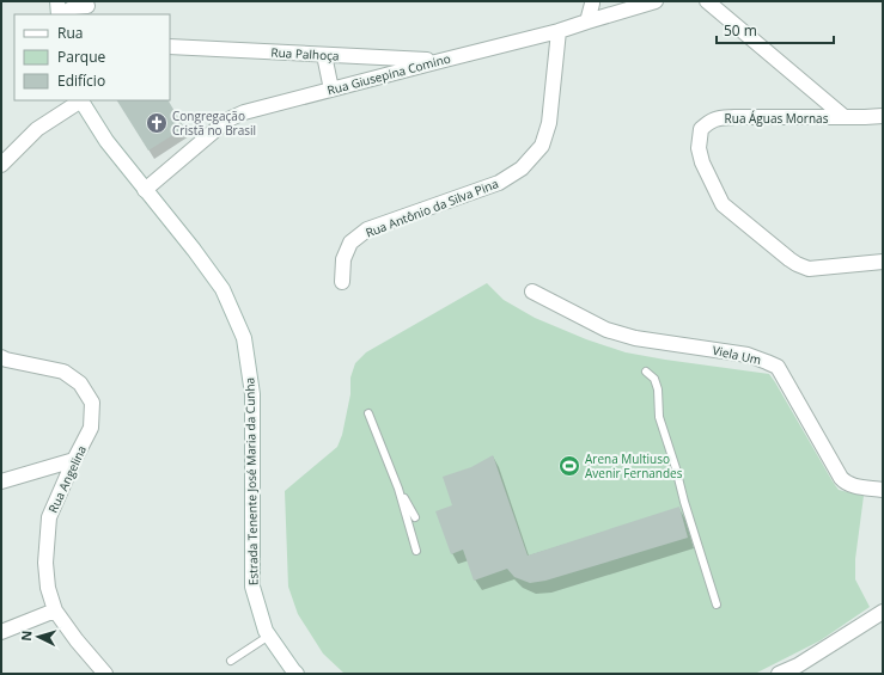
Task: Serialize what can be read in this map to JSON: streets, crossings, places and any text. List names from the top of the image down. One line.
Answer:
{"streets":{"street":["Rua Palhoça","Rua Giusepina Comino","Rua Águas Mornas","Rua Antônio da Silva Pina","Viela Um","Rua Angelina","Estrada Tenente José Maria da Cunha"]},"crossings":[["Rua Palhoça","Rua Giusepina Comino"],["Rua Giusepina Comino","Rua Antônio da Silva Pina"],["Rua Giusepina Comino","Estrada Tenente José Maria da Cunha"]],"places":{"church":["Congregação Cristã no Brasil"],"sports":["Arena Multiuso Avenir Fernandes"]},"legend":["Rua","Parque","Edifício"],"scale_bar":"50 m","north":"left"}
